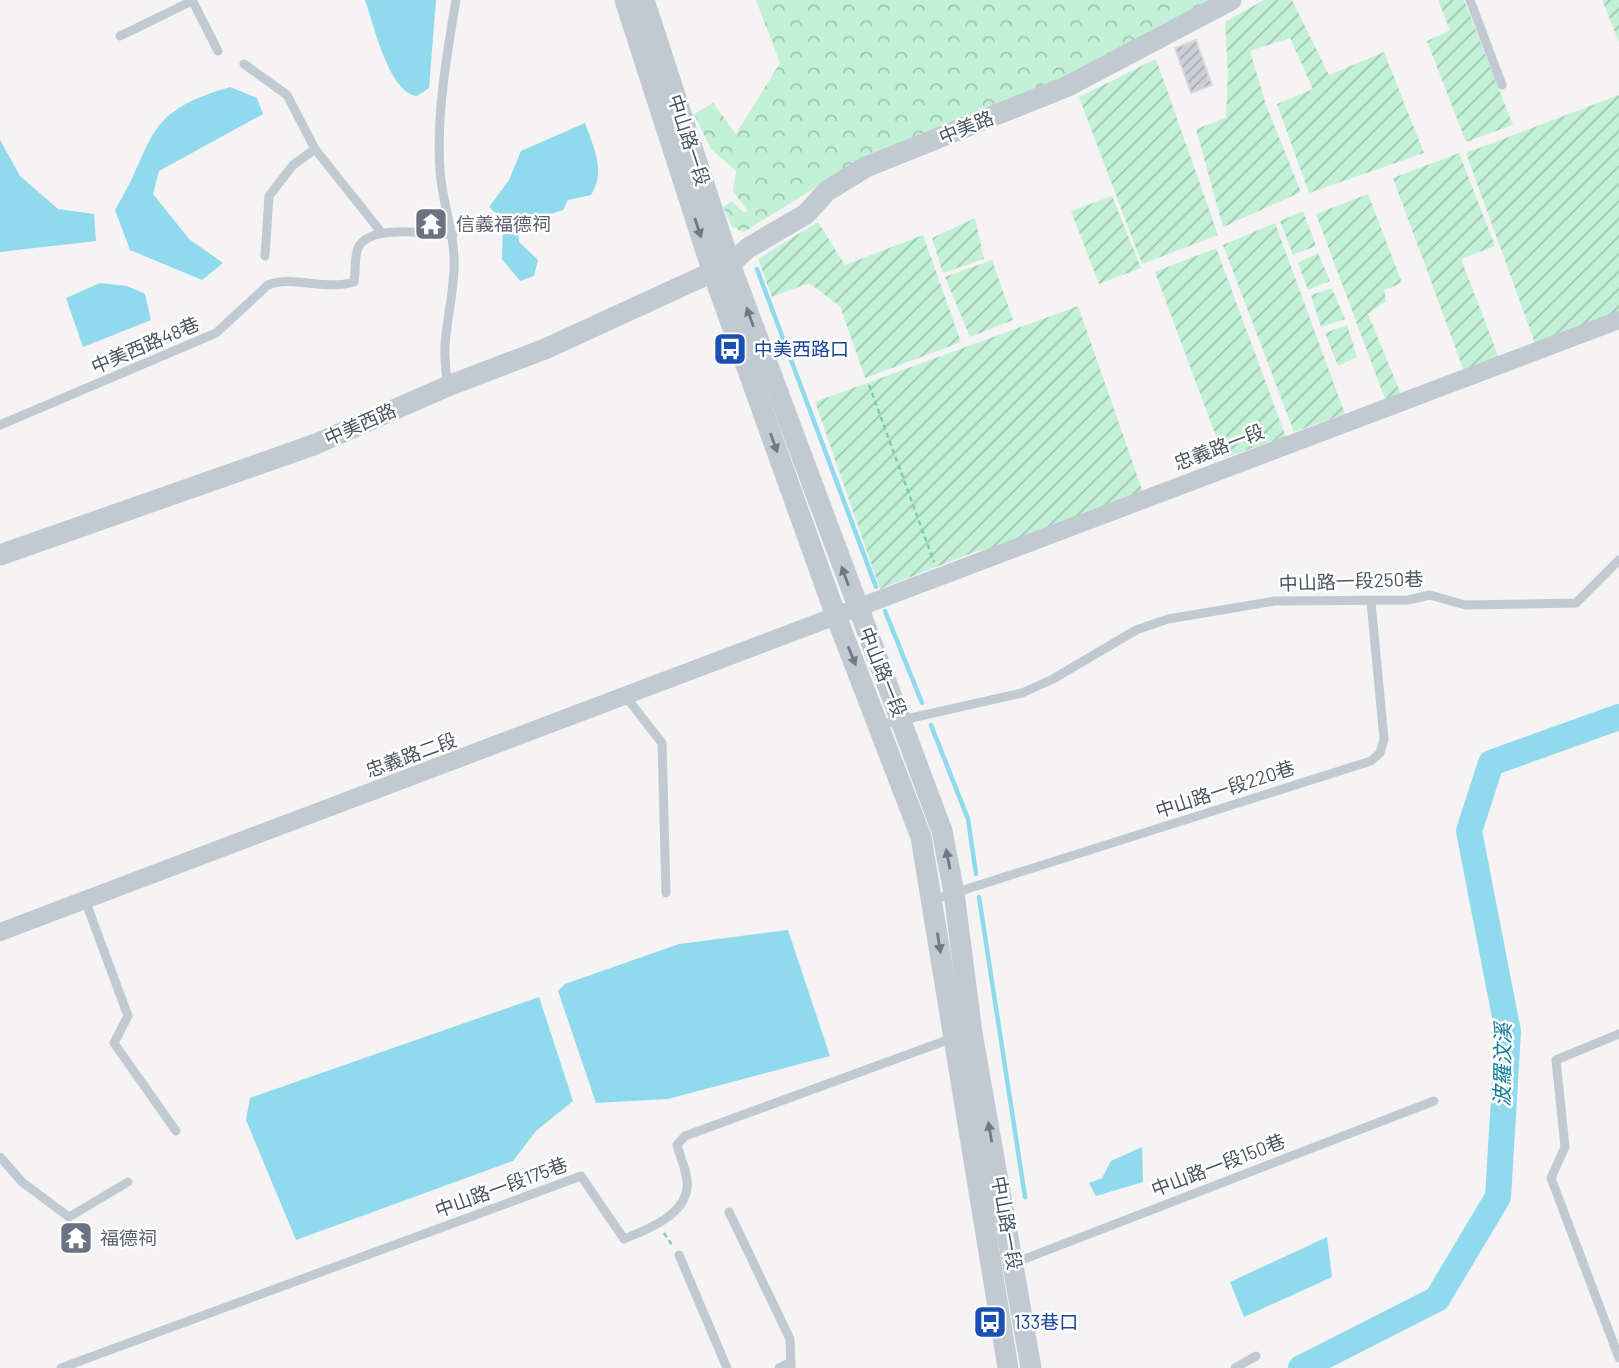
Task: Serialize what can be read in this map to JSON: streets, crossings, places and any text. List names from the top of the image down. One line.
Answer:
{"streets":{"street":["中美路","中山路一段","中美西路","忠義路一段","忠義路二段"],"lane":["中美西路48巷","中山路一段250巷","中山路一段220巷","中山路一段150巷","中山路一段175巷"]},"crossings":[["中美路","中山路一段"],["中美路","中美西路"],["中山路一段","中美西路"],["中山路一段","忠義路一段"],["中山路一段","中山路一段250巷"],["中山路一段","忠義路二段"],["中山路一段","中山路一段220巷"],["中山路一段","中山路一段150巷"],["中山路一段","中山路一段175巷"],["忠義路一段","忠義路二段"],["中山路一段250巷","中山路一段220巷"]],"water":["波羅汶溪"],"places":{"temple":["信義福德祠","福德祠"],"bus stop":["中美西路口","133巷口"]}}
